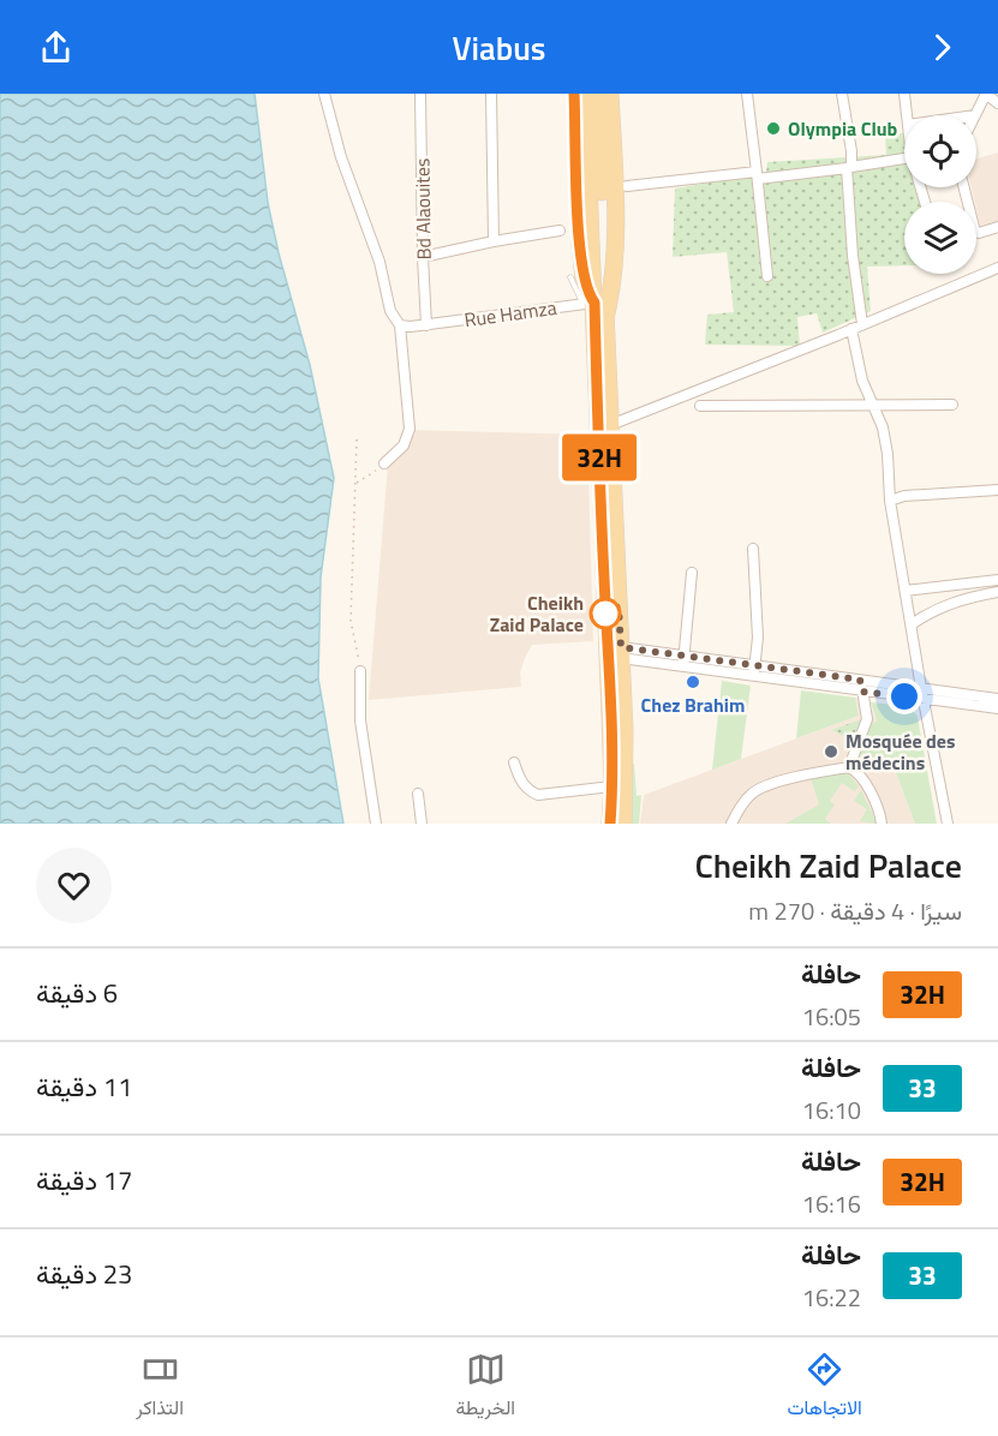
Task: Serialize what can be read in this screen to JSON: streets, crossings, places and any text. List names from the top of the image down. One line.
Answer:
{"streets":{"street":["Bd Alaouites","Rue Hamza"]},"crossings":[["Bd Alaouites","Rue Hamza"]],"places":["Olympia Club","Cheikh Zaid Palace","Chez Brahim","Mosquée des médecins"],"lines":["bus line 32H"],"page":{"header":"Viabus","on_map":"32H","heading":["Cheikh Zaid Palace","سيرًا · 4 دقيقة · 270 m"],"list":[{"mark":"32H","name":"حافلة","note":"16:05","value":"6 دقيقة"},{"mark":"33","name":"حافلة","note":"16:10","value":"11 دقيقة"},{"mark":"32H","name":"حافلة","note":"16:16","value":"17 دقيقة"},{"mark":"33","name":"حافلة","note":"16:22","value":"23 دقيقة"}],"tabs":["الاتجاهات","الخريطة","التذاكر"]}}
